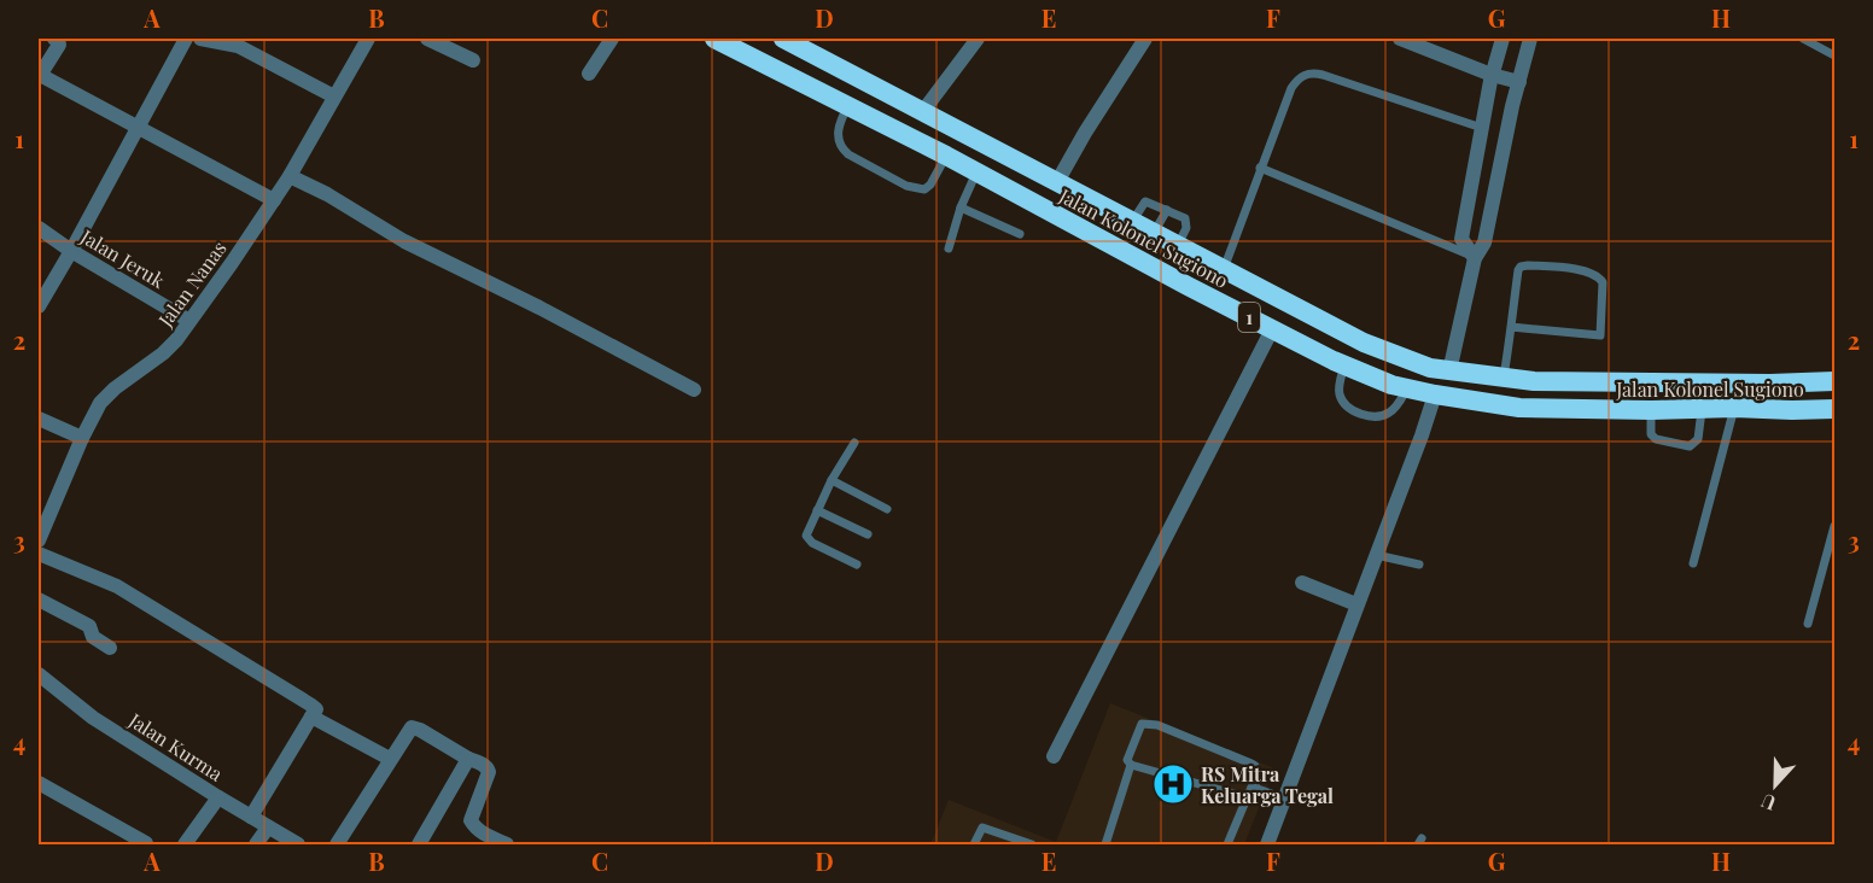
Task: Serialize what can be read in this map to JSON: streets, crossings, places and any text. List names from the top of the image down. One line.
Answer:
{"streets":{"highway":["Jalan Kolonel Sugiono","1"],"street":["Jalan Jeruk","Jalan Nanas","Jalan Kurma"]},"crossings":[["Jalan Jeruk","Jalan Nanas"]],"places":{"hospital":["RS Mitra Keluarga Tegal"]},"north":"bottom","grid":{"columns":["A","B","C","D","E","F","G","H"],"rows":["1","2","3","4"]}}
